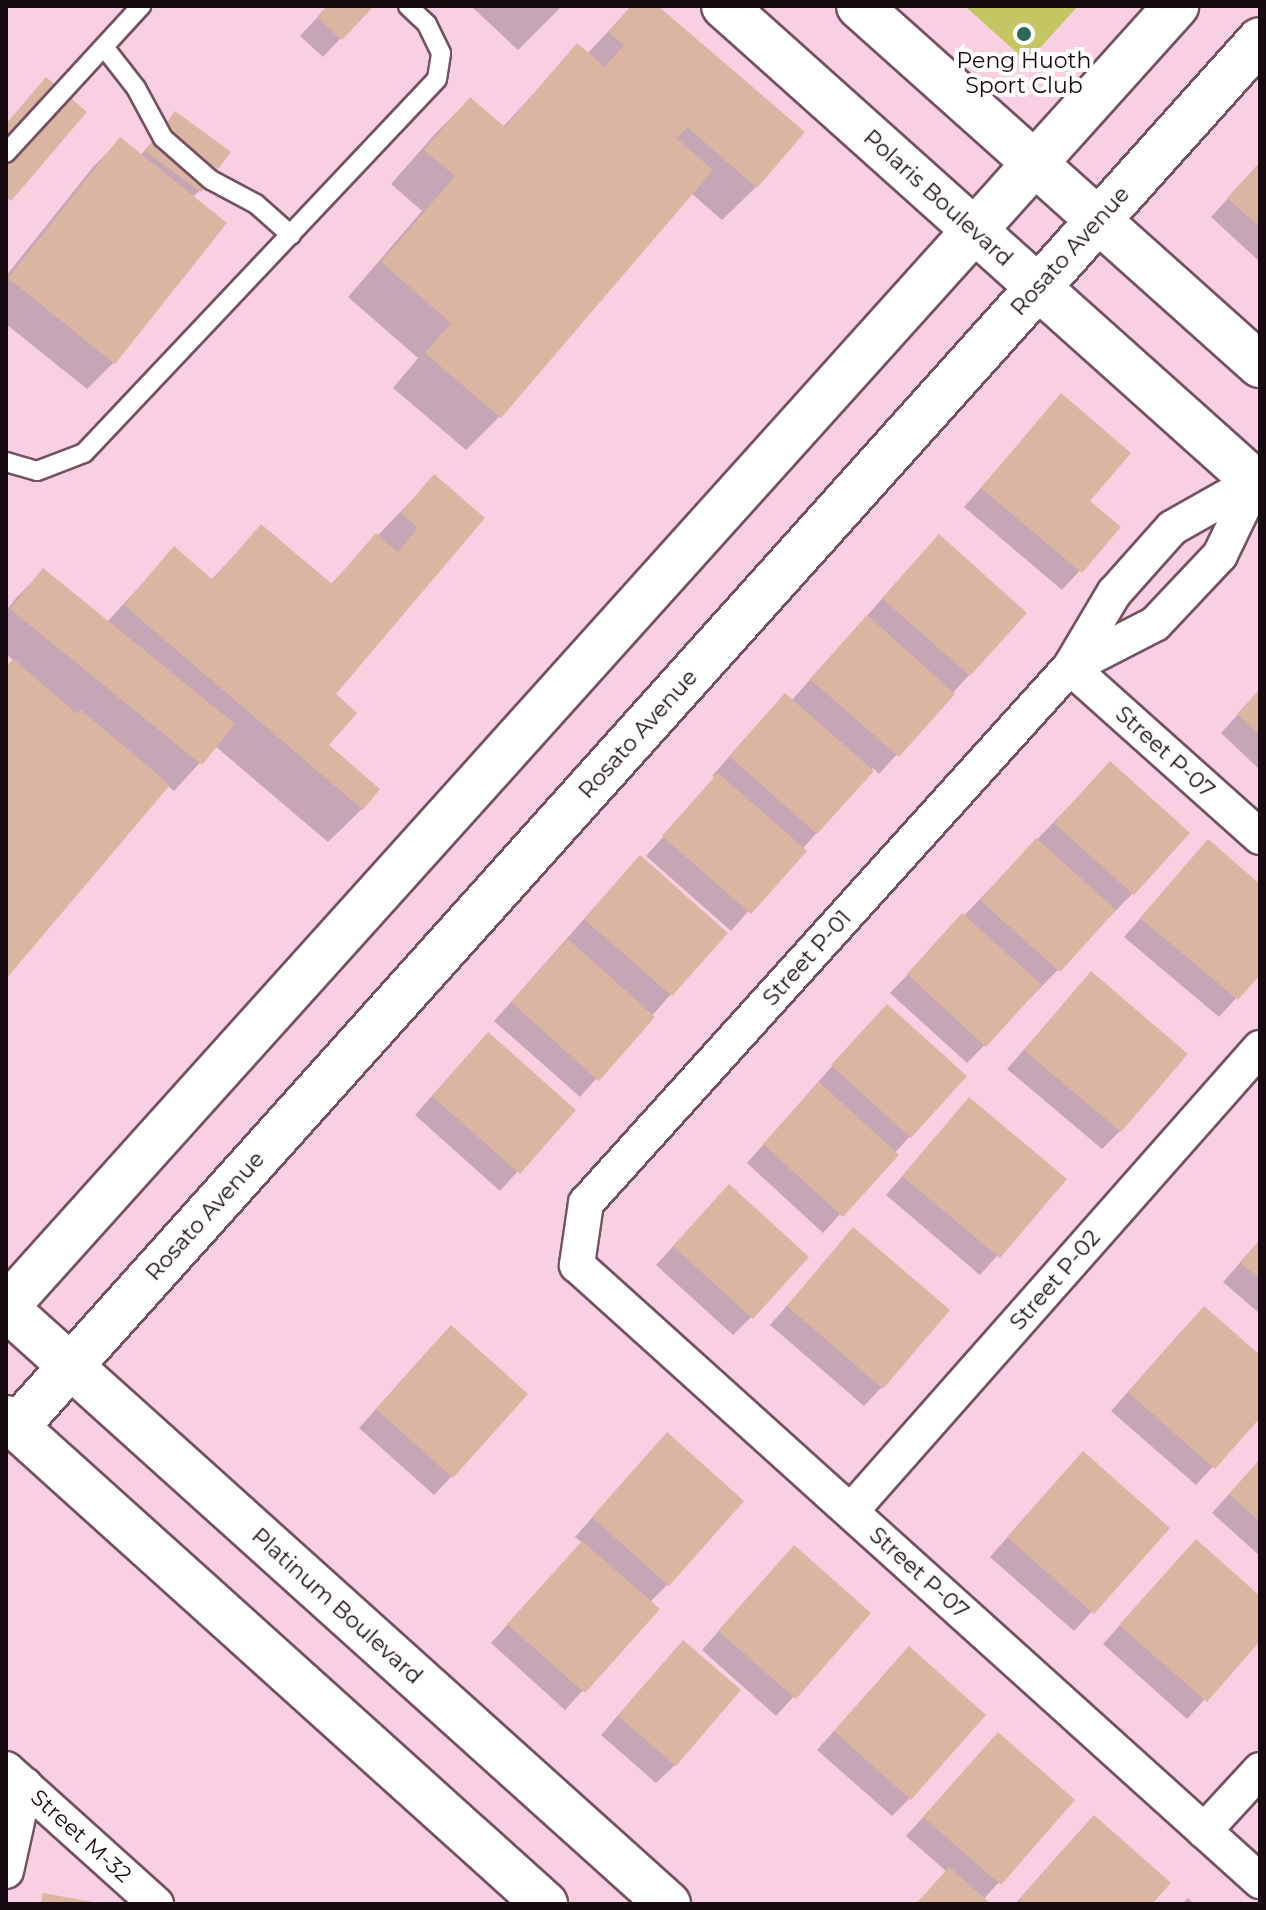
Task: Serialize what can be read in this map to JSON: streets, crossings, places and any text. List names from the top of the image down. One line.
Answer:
{"streets":{"street":["Polaris Boulevard","Rosato Avenue","Street P-07","Street P-01","Street P-02","Platinum Boulevard","Street M-32"]},"crossings":[["Polaris Boulevard","Rosato Avenue"],["Rosato Avenue","Platinum Boulevard"],["Street P-07","Street P-01"],["Street P-07","Street P-02"]],"places":["Peng Huoth Sport Club"]}
